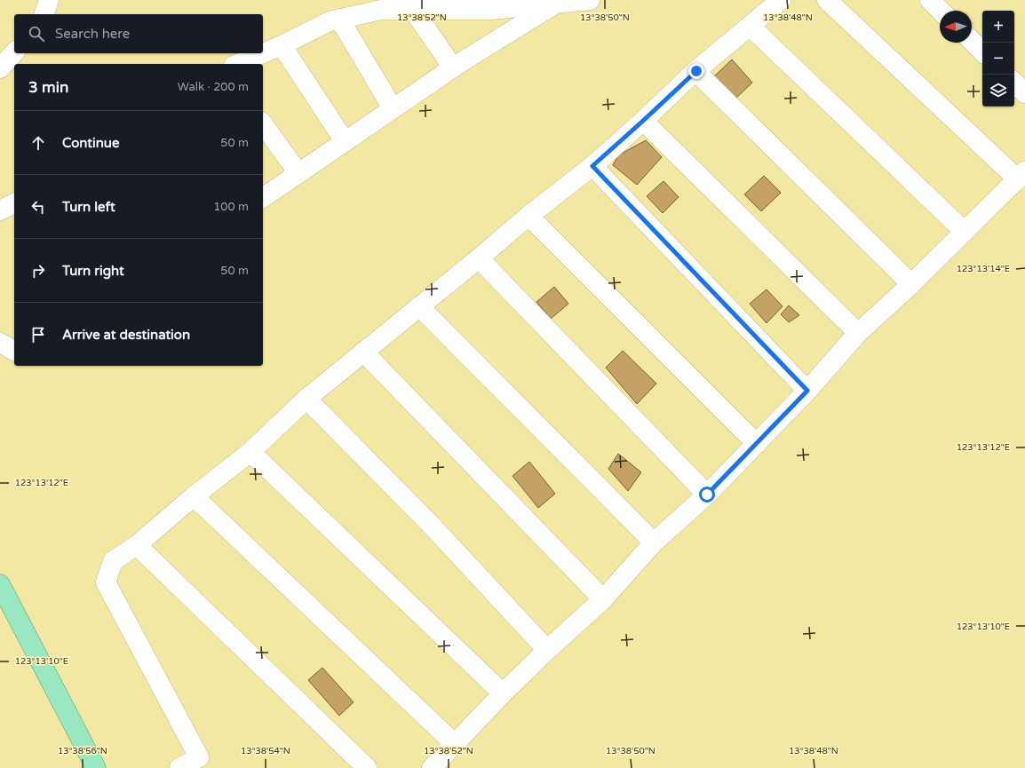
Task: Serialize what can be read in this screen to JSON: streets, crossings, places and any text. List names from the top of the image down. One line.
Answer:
{"north":"left","page":{"map_buttons":["+","−"],"search":"Search here","heading":["3 min","Walk · 200 m"],"list":[["Continue","50 m"],["Turn left","100 m"],["Turn right","50 m"],"Arrive at destination"]},"coordinates":["13°38'52\"N","13°38'50\"N","13°38'48\"N","123°13'14\"E","123°13'12\"E","123°13'10\"E","13°38'56\"N","13°38'54\"N"]}
